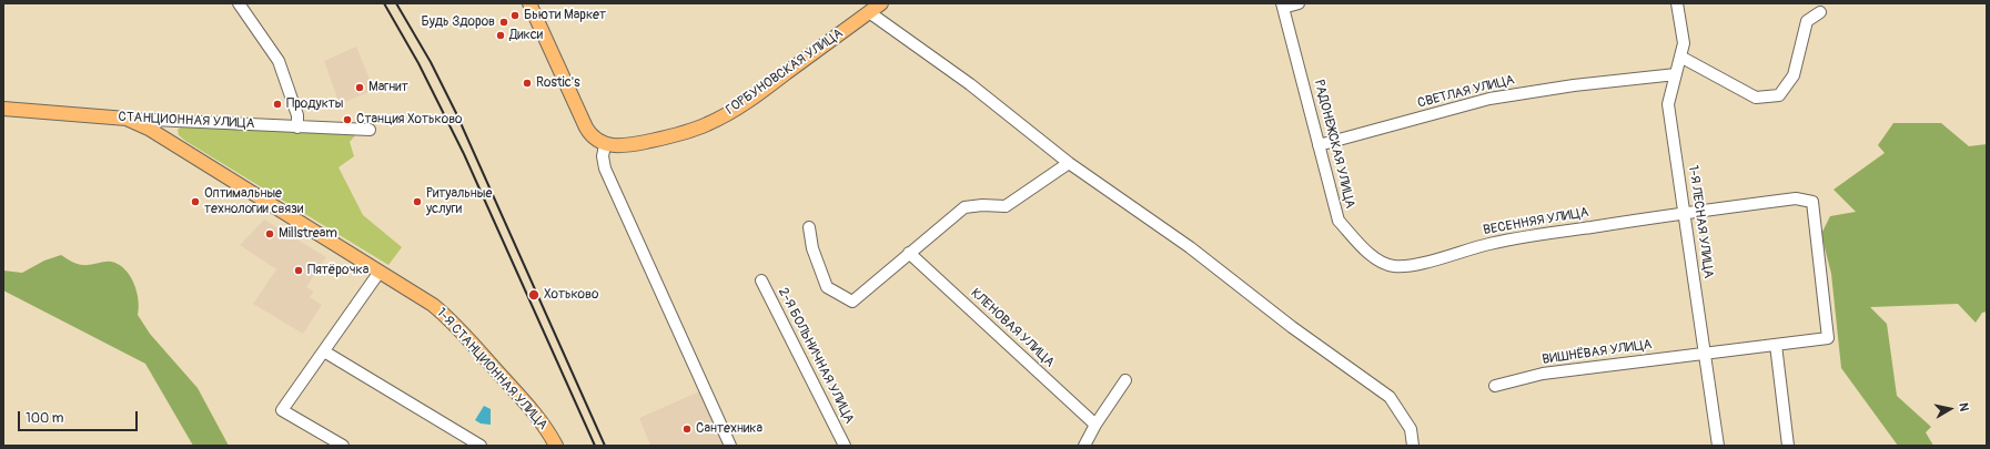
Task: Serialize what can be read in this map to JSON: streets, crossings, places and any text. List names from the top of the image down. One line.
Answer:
{"streets":{"main road":["ГОРБУНОВСКАЯ УЛИЦА","СТАНЦИОННАЯ УЛИЦА","1-Я СТАНЦИОННАЯ УЛИЦА"],"street":["СВЕТЛАЯ УЛИЦА","РАДОНЕЖСКАЯ УЛИЦА","ВЕСЕННЯЯ УЛИЦА","1-Я ЛЕСНАЯ УЛИЦА","КЛЕНОВАЯ УЛИЦА","ВИШНЁВАЯ УЛИЦА","2-Я БОЛЬНИЧНАЯ УЛИЦА"]},"crossings":[["СВЕТЛАЯ УЛИЦА","РАДОНЕЖСКАЯ УЛИЦА"],["СВЕТЛАЯ УЛИЦА","1-Я ЛЕСНАЯ УЛИЦА"],["СТАНЦИОННАЯ УЛИЦА","1-Я СТАНЦИОННАЯ УЛИЦА"],["РАДОНЕЖСКАЯ УЛИЦА","ВЕСЕННЯЯ УЛИЦА"],["ВЕСЕННЯЯ УЛИЦА","1-Я ЛЕСНАЯ УЛИЦА"],["ВЕСЕННЯЯ УЛИЦА","ВИШНЁВАЯ УЛИЦА"],["1-Я ЛЕСНАЯ УЛИЦА","ВИШНЁВАЯ УЛИЦА"]],"places":["Бьюти Маркет","Будь Здоров","Дикси","Rostic's","Магнит","Продукты","Станция Хотьково","Оптимальные технологии связи","Ритуальные услуги","Millstream","Пятёрочка","Хотьково","Сантехника"],"scale_bar":"100 m","north":"right"}
